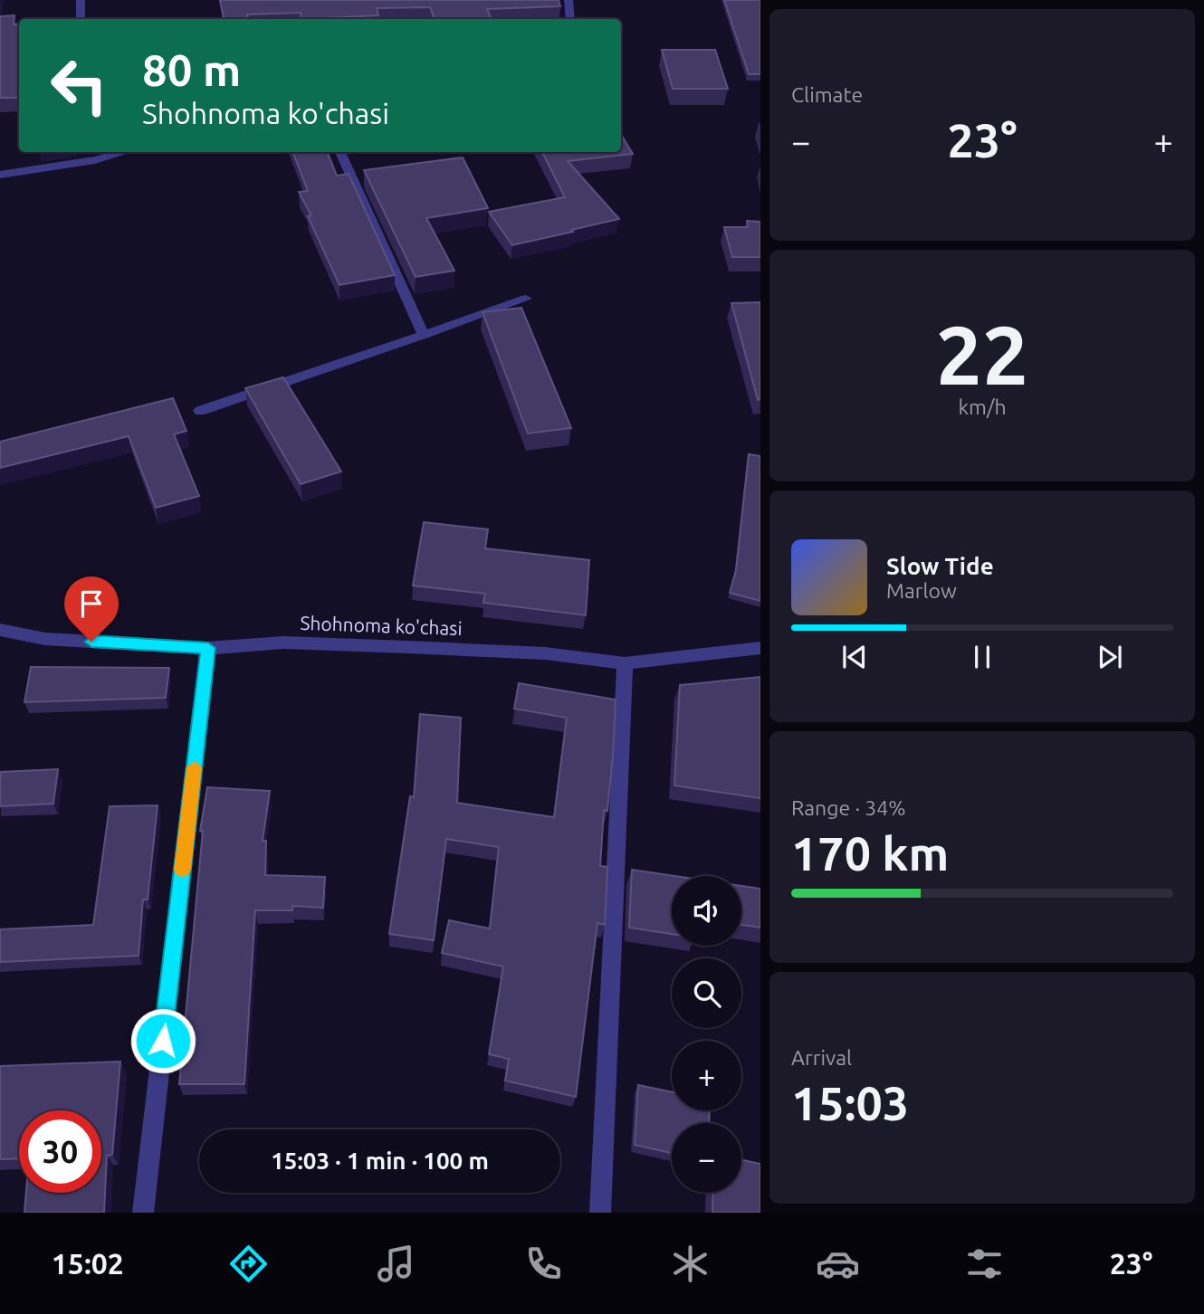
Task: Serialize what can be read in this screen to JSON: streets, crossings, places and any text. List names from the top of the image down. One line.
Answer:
{"streets":{"street":["Shohnoma ko'chasi"]},"page":{"tile":["Climate",["22","km/h"],["Range · 34%","170 km"],["Arrival","15:03"]],"turn":["80 m","Shohnoma ko'chasi"],"heat":["−","23°","+"],"song":["Slow Tide","Marlow"],"map_buttons":["+","−"],"limit":"30","trip":"15:03 · 1 min · 100 m","tabs":["15:02","23°"]}}
